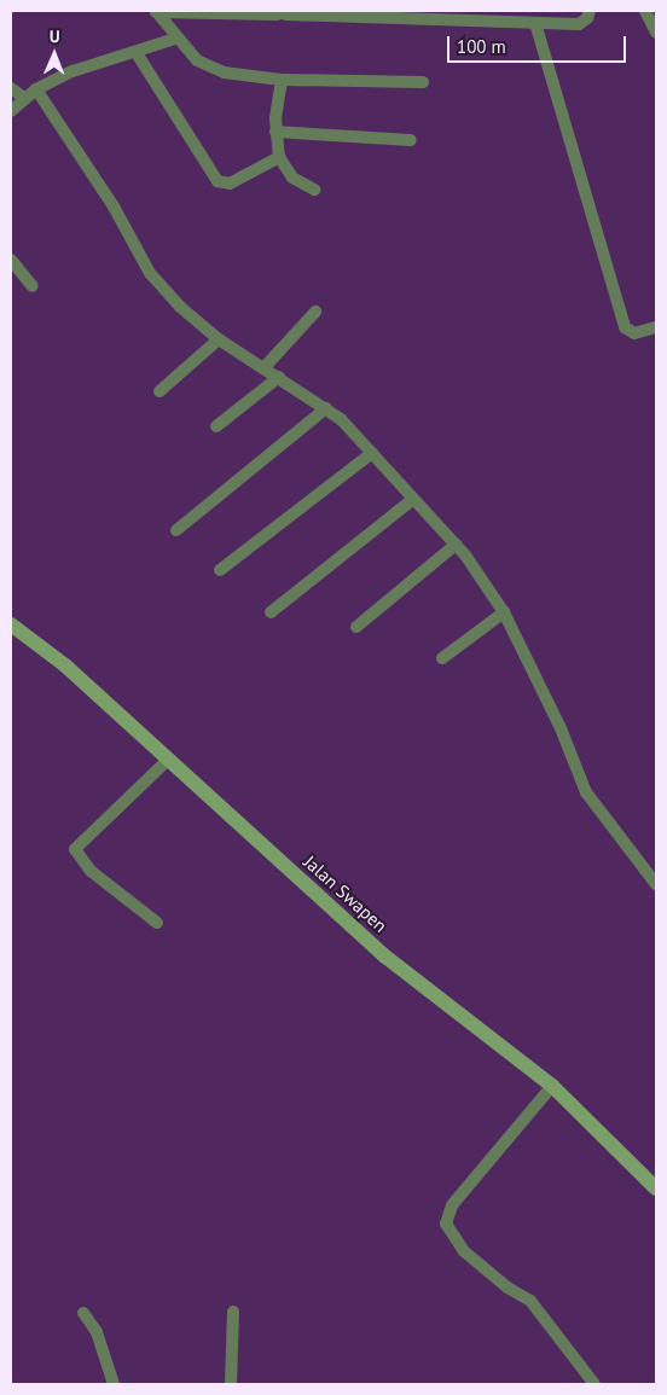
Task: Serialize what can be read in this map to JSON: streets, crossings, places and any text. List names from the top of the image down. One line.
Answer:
{"streets":{"main road":["Jalan Swapen"]},"scale_bar":"100 m","north":"top"}
